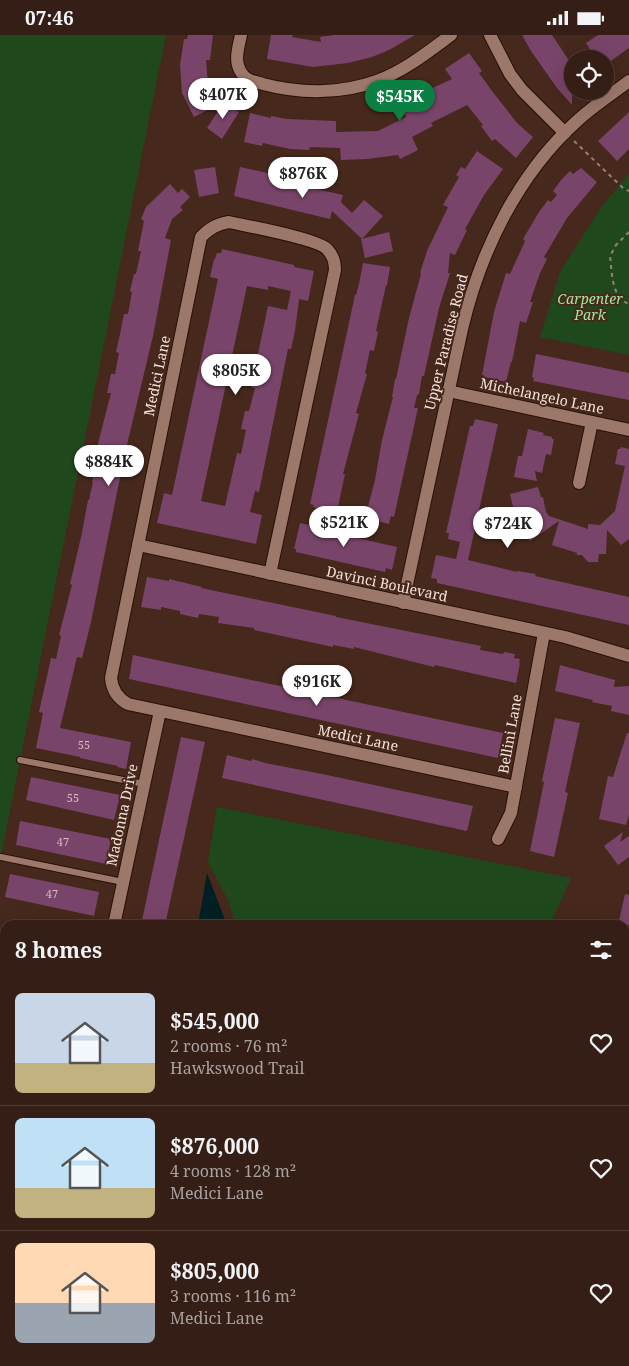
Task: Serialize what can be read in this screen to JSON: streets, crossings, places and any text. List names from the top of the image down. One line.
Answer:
{"streets":{"street":["Upper Paradise Road","Medici Lane","Michelangelo Lane","Davinci Boulevard","Bellini Lane","Madonna Drive"]},"crossings":[["Upper Paradise Road","Michelangelo Lane"],["Upper Paradise Road","Davinci Boulevard"],["Medici Lane","Davinci Boulevard"],["Medici Lane","Bellini Lane"],["Medici Lane","Madonna Drive"],["Davinci Boulevard","Bellini Lane"]],"parks":["Carpenter Park"],"house_numbers":["55","55","47","47"],"page":{"status":"07:46","price":["$407K","$545K","$876K","$805K","$884K","$521K","$724K","$916K"],"heading":"8 homes","list":[{"name":"$545,000","note":"2 rooms · 76 m² · Hawkswood Trail"},{"name":"$876,000","note":"4 rooms · 128 m² · Medici Lane"},{"name":"$805,000","note":"3 rooms · 116 m² · Medici Lane"}]}}
